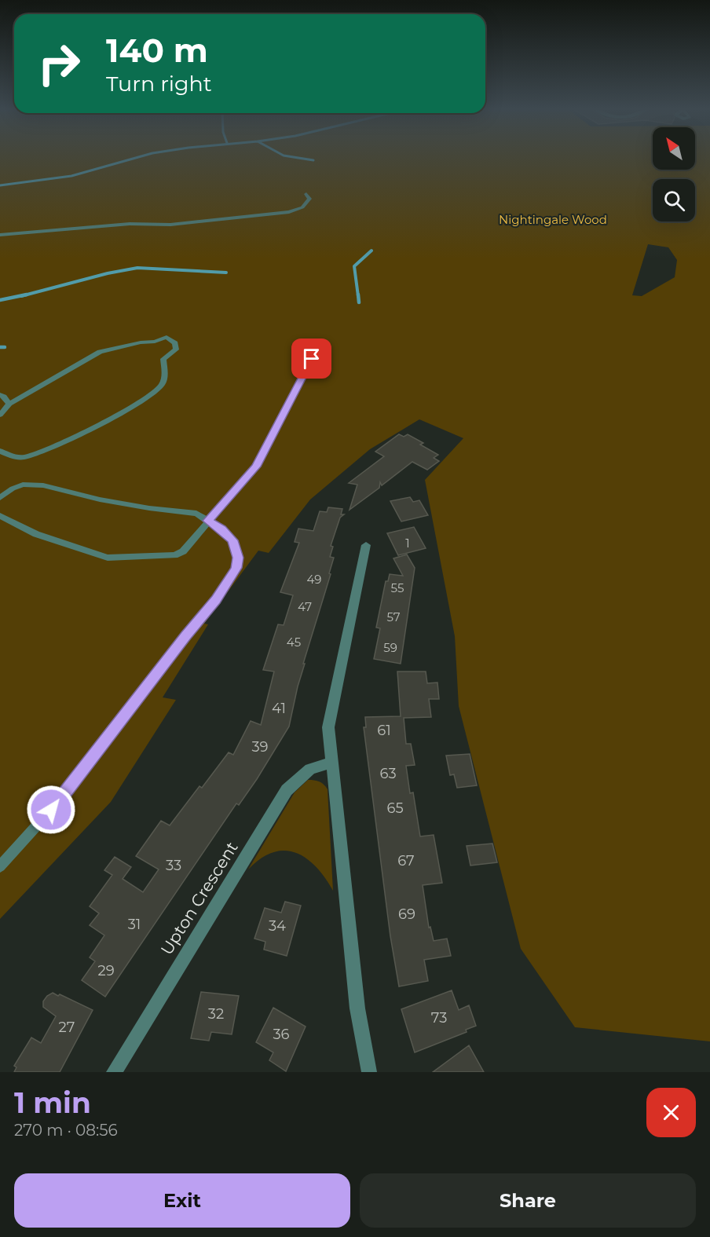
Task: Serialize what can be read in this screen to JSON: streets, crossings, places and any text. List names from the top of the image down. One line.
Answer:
{"streets":{"street":["Upton Crescent"]},"parks":["Nightingale Wood"],"house_numbers":["1","49","55","47","57","45","59","41","61","39","63","65","67","33","69","31","34","29","32","73","27","36"],"north":"top left","page":{"turn":["140 m","Turn right"],"heading":["1 min","270 m · 08:56"],"buttons":["Exit","Share"]}}
